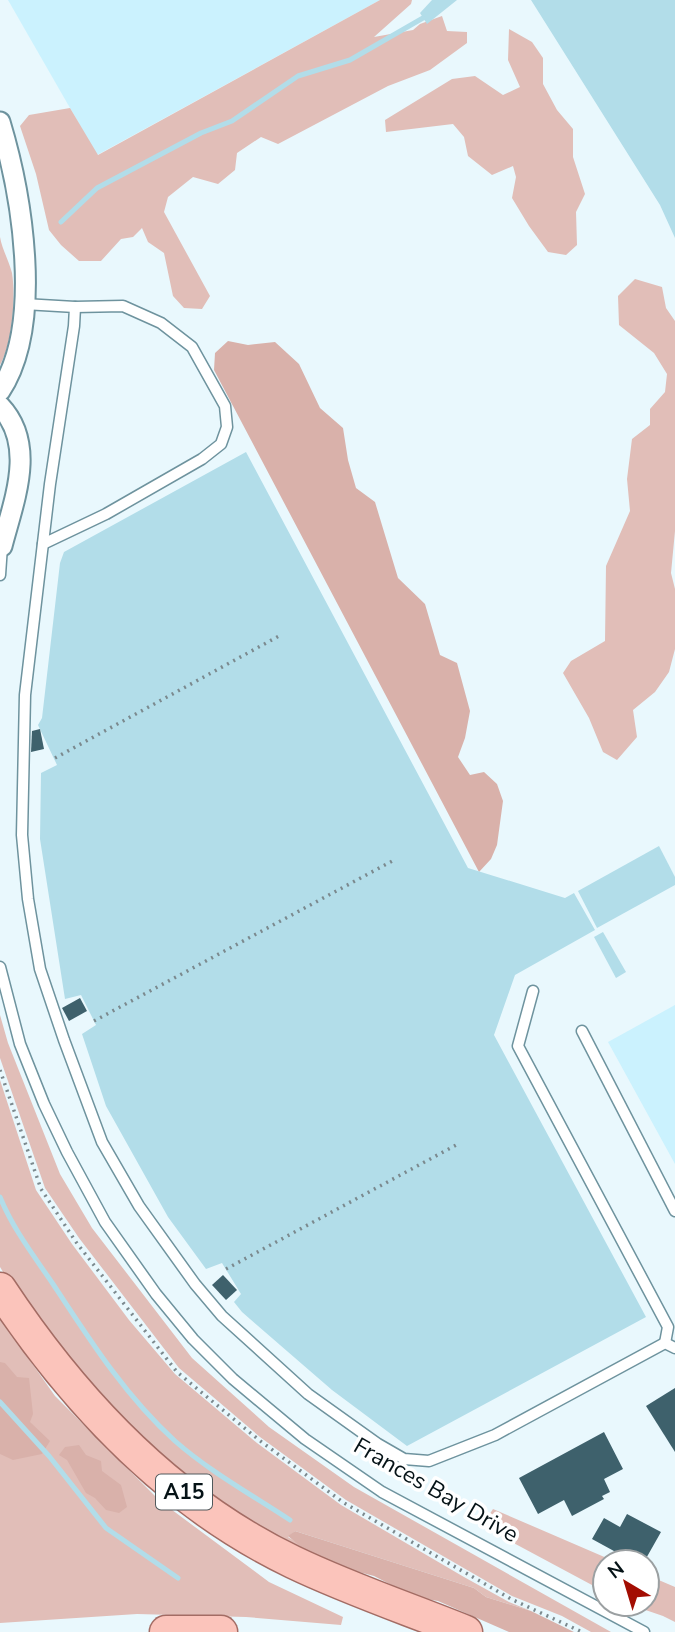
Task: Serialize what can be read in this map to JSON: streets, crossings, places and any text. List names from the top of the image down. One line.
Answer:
{"streets":{"main road":["A15"],"lane":["Frances Bay Drive"]},"north":"top left"}
